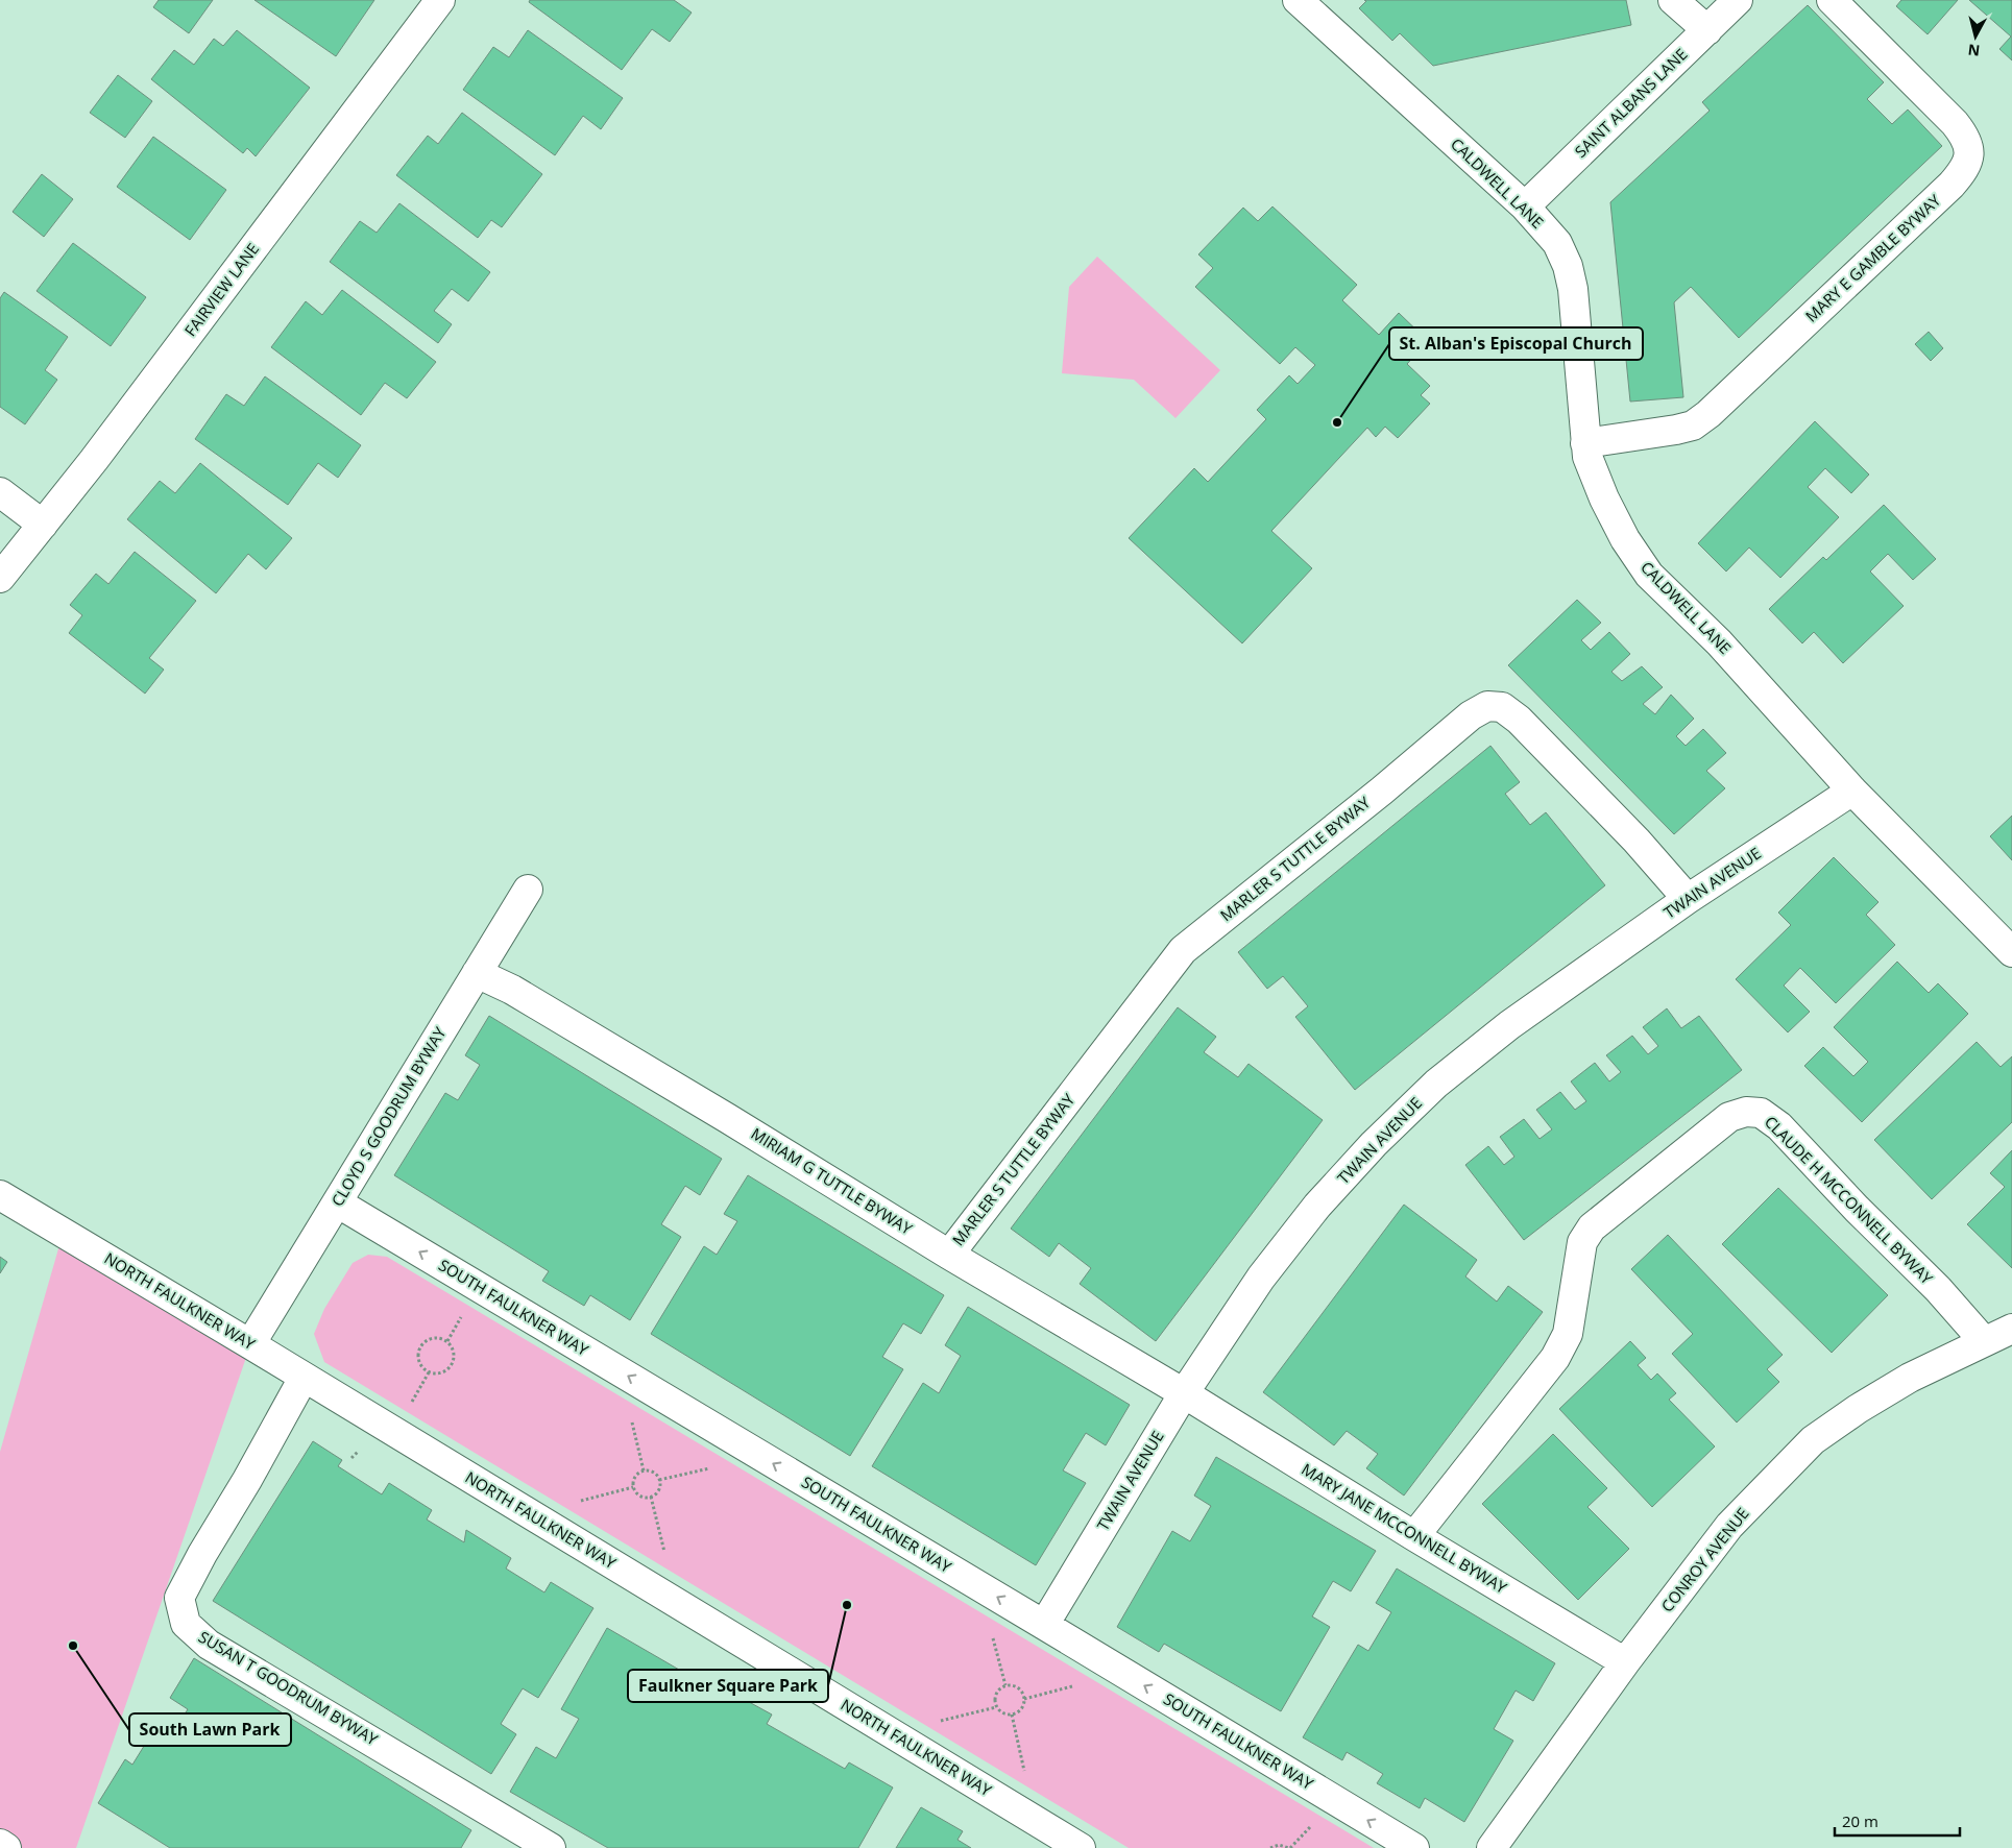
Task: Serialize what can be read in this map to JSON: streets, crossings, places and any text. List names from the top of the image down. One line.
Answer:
{"streets":{"street":["SAINT ALBANS LANE","CALDWELL LANE","MARY E GAMBLE BYWAY","FAIRVIEW LANE","MARLER S TUTTLE BYWAY","TWAIN AVENUE","CLOYD S GOODRUM BYWAY","MIRIAM G TUTTLE BYWAY","CLAUDE H MCCONNELL BYWAY","NORTH FAULKNER WAY","SOUTH FAULKNER WAY","MARY JANE MCCONNELL BYWAY","CONROY AVENUE","SUSAN T GOODRUM BYWAY"]},"crossings":[["SAINT ALBANS LANE","CALDWELL LANE"],["CALDWELL LANE","MARY E GAMBLE BYWAY"],["CALDWELL LANE","TWAIN AVENUE"],["MARLER S TUTTLE BYWAY","TWAIN AVENUE"],["MARLER S TUTTLE BYWAY","MIRIAM G TUTTLE BYWAY"],["TWAIN AVENUE","MIRIAM G TUTTLE BYWAY"],["TWAIN AVENUE","SOUTH FAULKNER WAY"],["TWAIN AVENUE","MARY JANE MCCONNELL BYWAY"],["CLOYD S GOODRUM BYWAY","MIRIAM G TUTTLE BYWAY"],["CLOYD S GOODRUM BYWAY","NORTH FAULKNER WAY"],["CLOYD S GOODRUM BYWAY","SOUTH FAULKNER WAY"],["MIRIAM G TUTTLE BYWAY","MARY JANE MCCONNELL BYWAY"],["CLAUDE H MCCONNELL BYWAY","MARY JANE MCCONNELL BYWAY"],["CLAUDE H MCCONNELL BYWAY","CONROY AVENUE"],["NORTH FAULKNER WAY","SUSAN T GOODRUM BYWAY"],["MARY JANE MCCONNELL BYWAY","CONROY AVENUE"]],"one_way":["SOUTH FAULKNER WAY"],"places":["St. Alban's Episcopal Church","Faulkner Square Park","South Lawn Park"],"scale_bar":"20 m","north":"bottom"}
